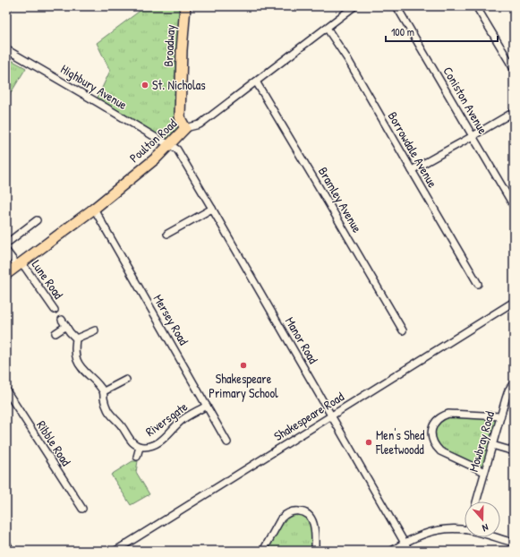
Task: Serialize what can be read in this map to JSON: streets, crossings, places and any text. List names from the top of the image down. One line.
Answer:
{"streets":{"main road":["Broadway","Poulton Road"],"street":["Highbury Avenue","Coniston Avenue","Borrowdale Avenue","Bramley Avenue","Lune Road","Mersey Road","Manor Road","Shakespeare Road","Riversgate","Mowbray Road","Ribble Road"]},"crossings":[["Broadway","Poulton Road"],["Highbury Avenue","Poulton Road"],["Highbury Avenue","Manor Road"],["Poulton Road","Borrowdale Avenue"],["Poulton Road","Bramley Avenue"],["Poulton Road","Lune Road"],["Poulton Road","Mersey Road"],["Poulton Road","Manor Road"],["Mersey Road","Riversgate"],["Manor Road","Shakespeare Road"]],"places":["St. Nicholas","Shakespeare Primary School","Men's Shed Fleetwoodd"],"scale_bar":"100 m","north":"bottom"}
